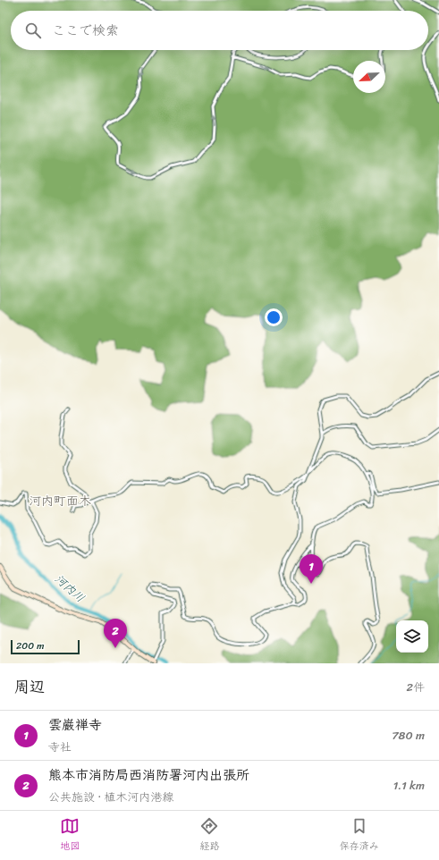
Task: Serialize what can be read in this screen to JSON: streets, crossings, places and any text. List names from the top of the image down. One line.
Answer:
{"districts":["河内町面木"],"water":["河内川"],"scale_bar":"200 m","north":"bottom left","page":{"search":"ここで検索","pins":["1","2"],"scale":"200 m","heading":["周辺","2件"],"list":[{"mark":"1","name":"雲巌禅寺","note":"寺社","value":"780 m"},{"mark":"2","name":"熊本市消防局西消防署河内出張所","note":"公共施設 · 植木河内港線","value":"1.1 km"}],"nav":["地図","経路","保存済み"]}}
